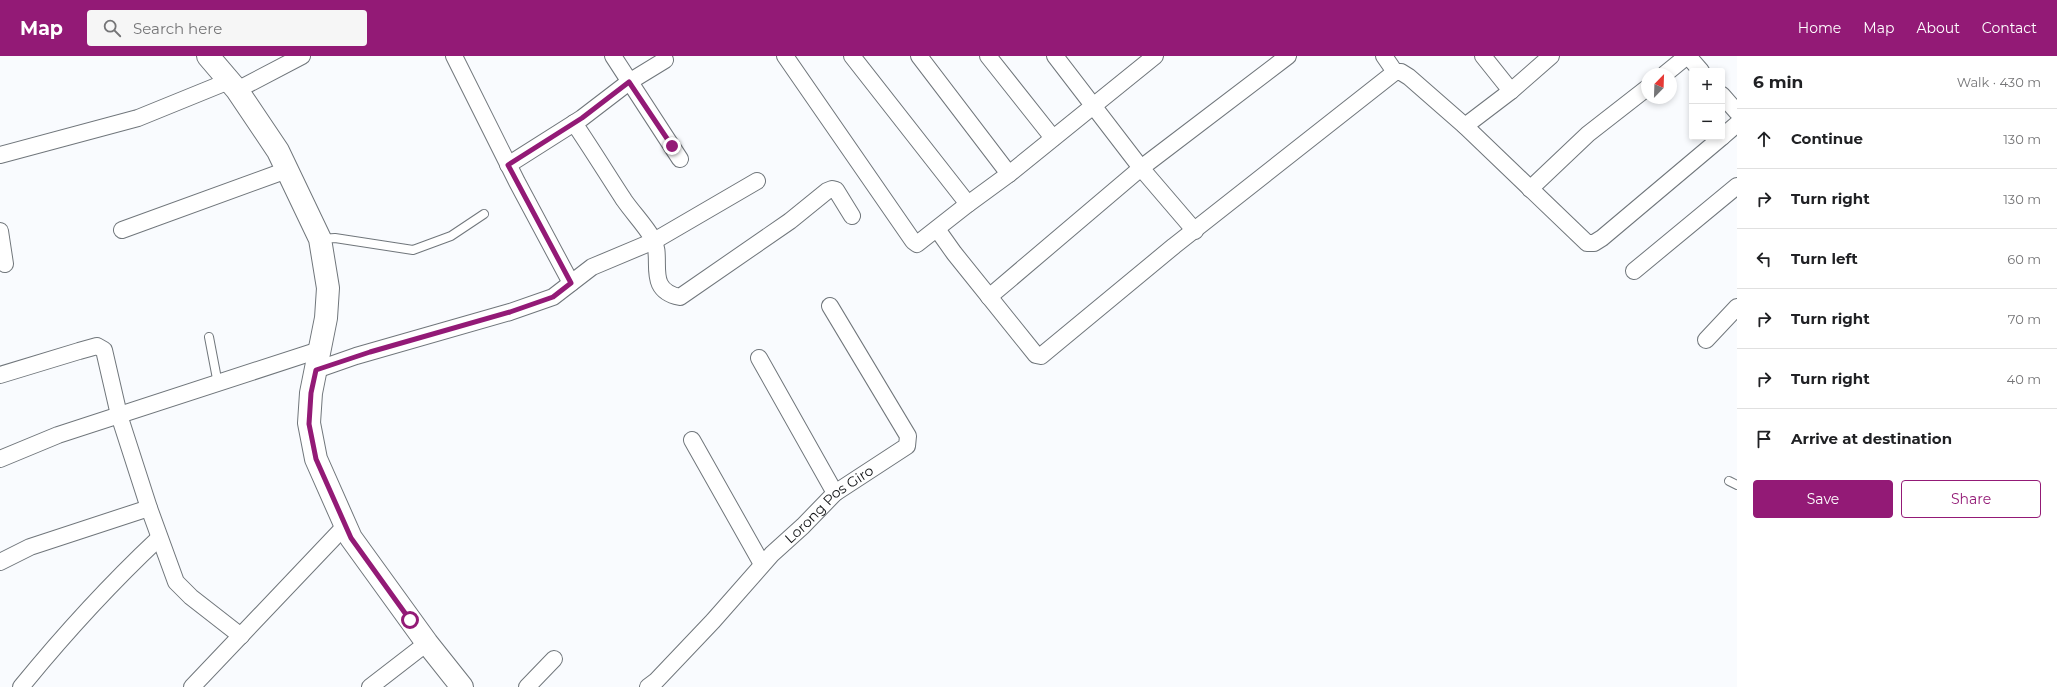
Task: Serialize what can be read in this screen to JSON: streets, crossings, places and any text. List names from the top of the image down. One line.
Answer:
{"streets":{"street":["Lorong Pos Giro"]},"north":"top right","page":{"header":"Map","search":"Search here","nav":["Home","Map","About","Contact"],"heading":["6 min","Walk · 430 m"],"map_buttons":["+","−"],"list":[["Continue","130 m"],["Turn right","130 m"],["Turn left","60 m"],["Turn right","70 m"],["Turn right","40 m"],"Arrive at destination"],"buttons":["Save","Share"]}}
